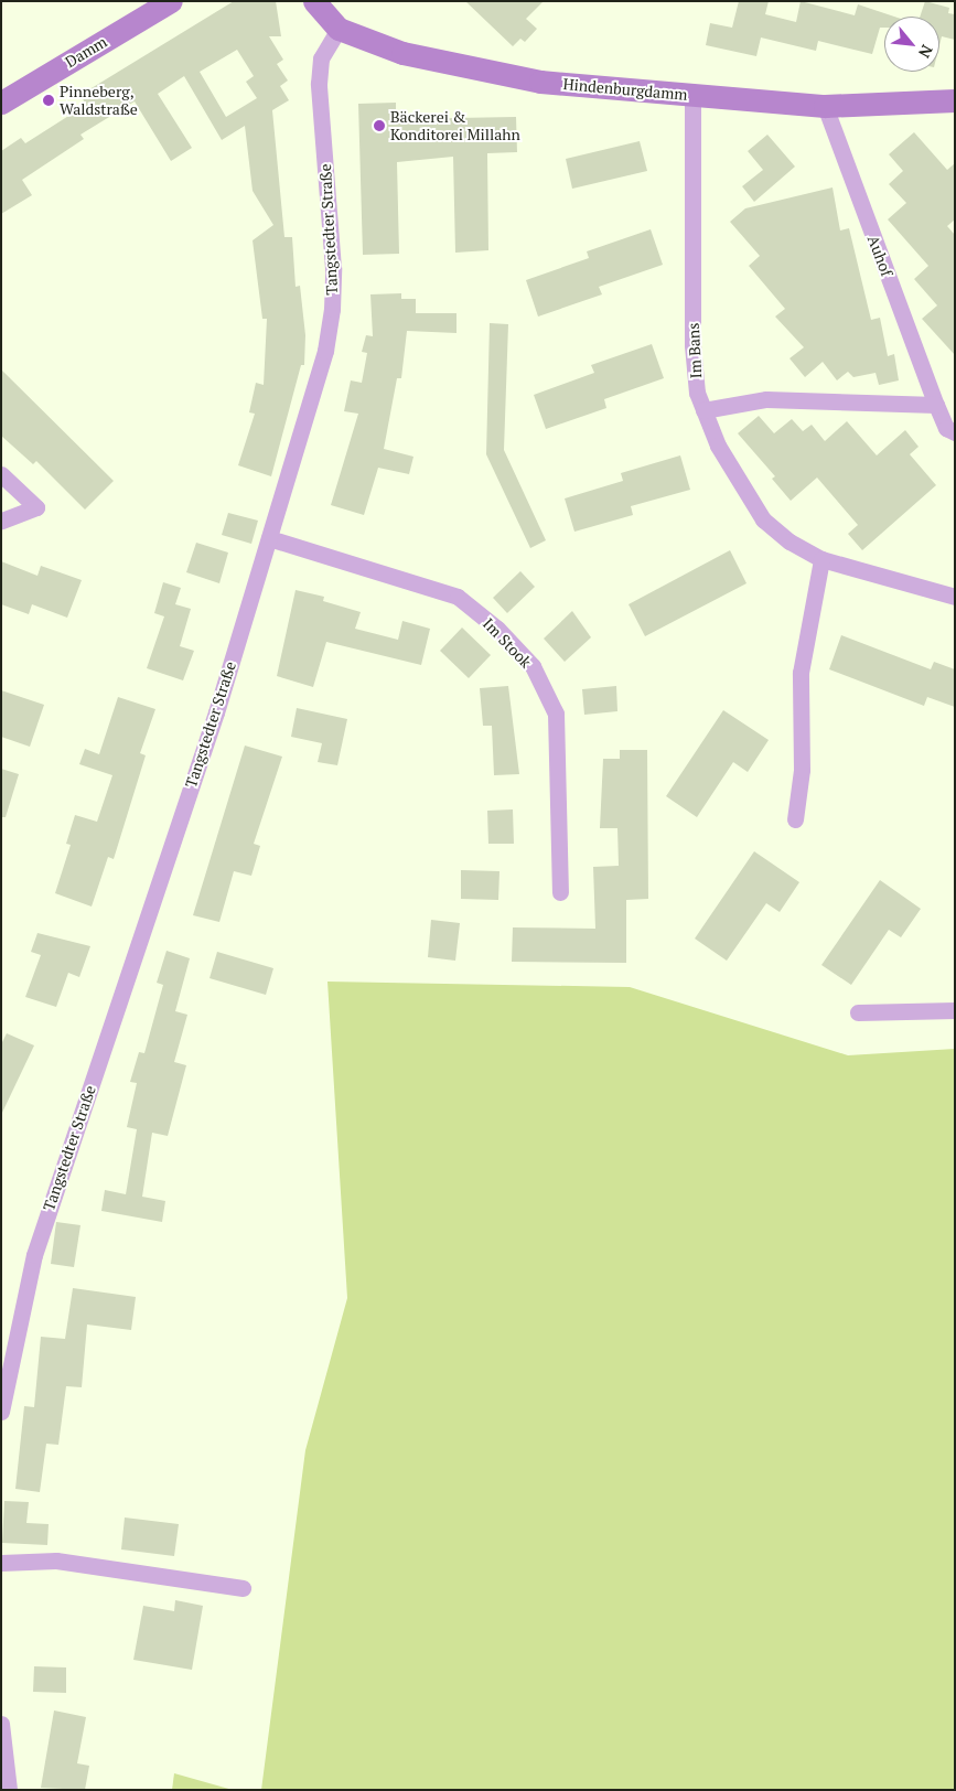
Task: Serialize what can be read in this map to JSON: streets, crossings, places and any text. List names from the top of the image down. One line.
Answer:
{"streets":{"street":["Damm","Hindenburgdamm","Tangstedter Straße","Auhof","Im Bans","Im Stook"]},"crossings":[["Hindenburgdamm","Tangstedter Straße"],["Hindenburgdamm","Auhof"],["Hindenburgdamm","Im Bans"],["Tangstedter Straße","Im Stook"]],"places":["Pinneberg, Waldstraße","Bäckerei & Konditorei Millahn"],"north":"bottom right"}
